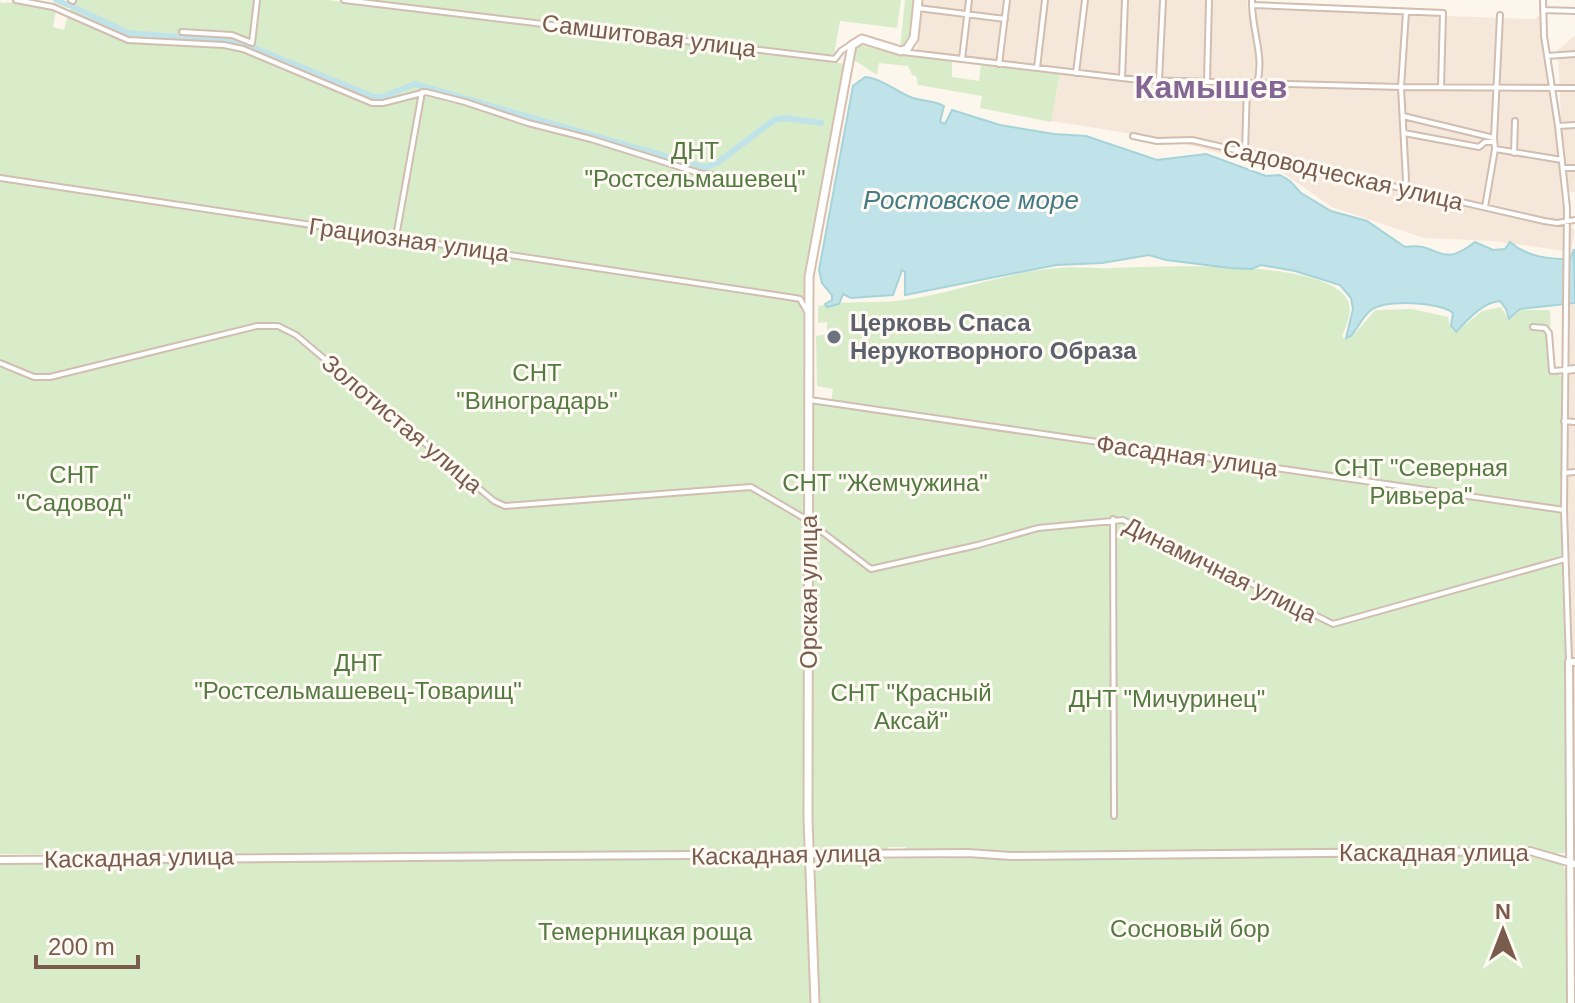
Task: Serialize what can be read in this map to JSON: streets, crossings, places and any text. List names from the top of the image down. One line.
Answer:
{"streets":{"main road":["Орская улица"],"street":["Самшитовая улица","Садоводческая улица","Грациозная улица","Золотистая улица","Фасадная улица","Динамичная улица","Каскадная улица"]},"crossings":[["Самшитовая улица","Орская улица"],["Грациозная улица","Орская улица"],["Золотистая улица","Динамичная улица"],["Золотистая улица","Орская улица"],["Фасадная улица","Орская улица"],["Динамичная улица","Орская улица"],["Орская улица","Каскадная улица"]],"districts":["Камышев"],"water":["Ростовское море"],"parks":["ДНТ \"Ростсельмашевец\"","СНТ \"Виноградарь\"","СНТ \"Северная Ривьера\"","СНТ \"Садовод\"","СНТ \"Жемчужина\"","ДНТ \"Ростсельмашевец-Товарищ\"","СНТ \"Красный Аксай\"","ДНТ \"Мичуринец\"","Сосновый бор","Темерницкая роща"],"places":["Церковь Спаса Нерукотворного Образа"],"scale_bar":"200 m","north":"top"}
